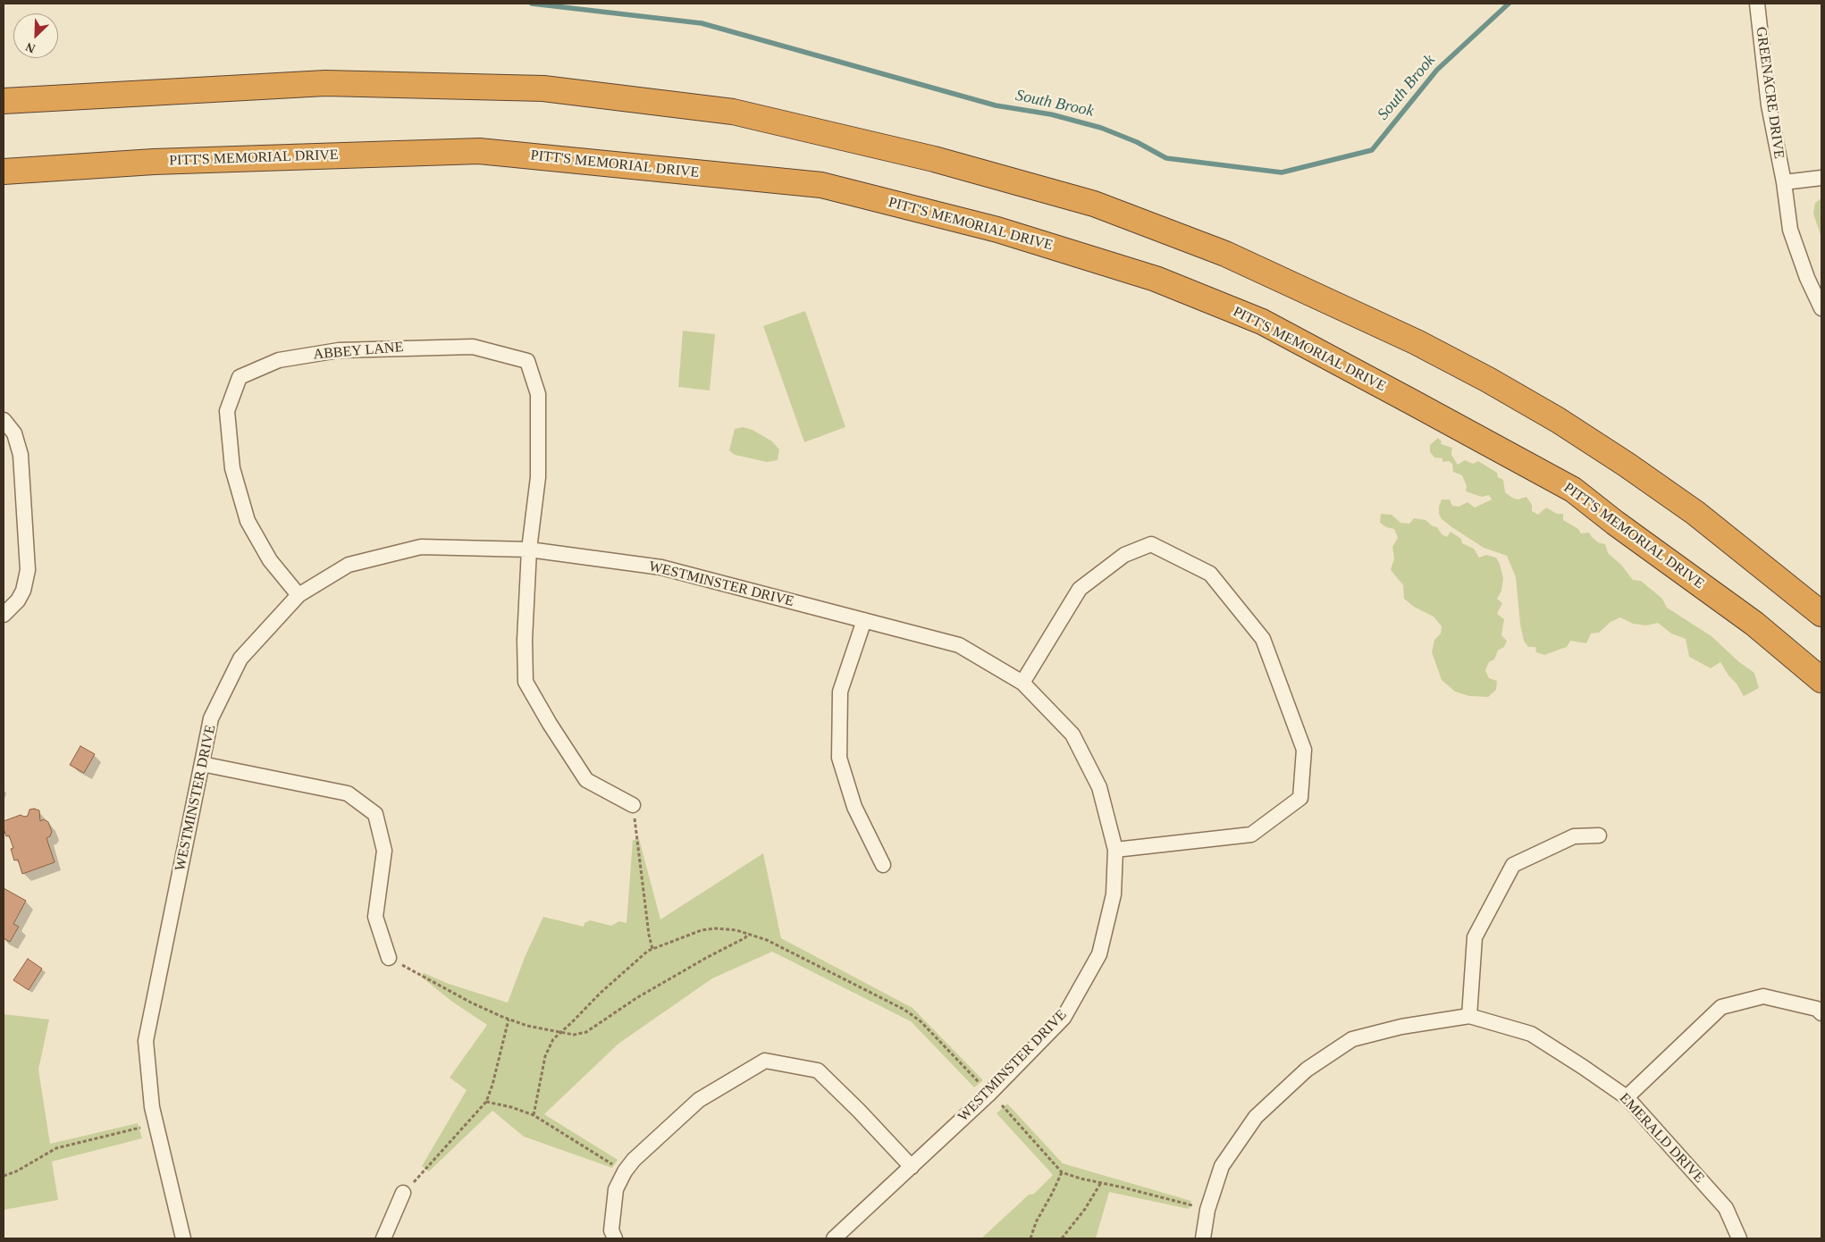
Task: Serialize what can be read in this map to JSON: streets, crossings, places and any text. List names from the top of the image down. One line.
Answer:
{"streets":{"highway":["PITT'S MEMORIAL DRIVE"],"street":["GREENACRE DRIVE","ABBEY LANE","WESTMINSTER DRIVE","EMERALD DRIVE"]},"crossings":[["ABBEY LANE","WESTMINSTER DRIVE"]],"water":["South Brook"],"north":"bottom left"}
